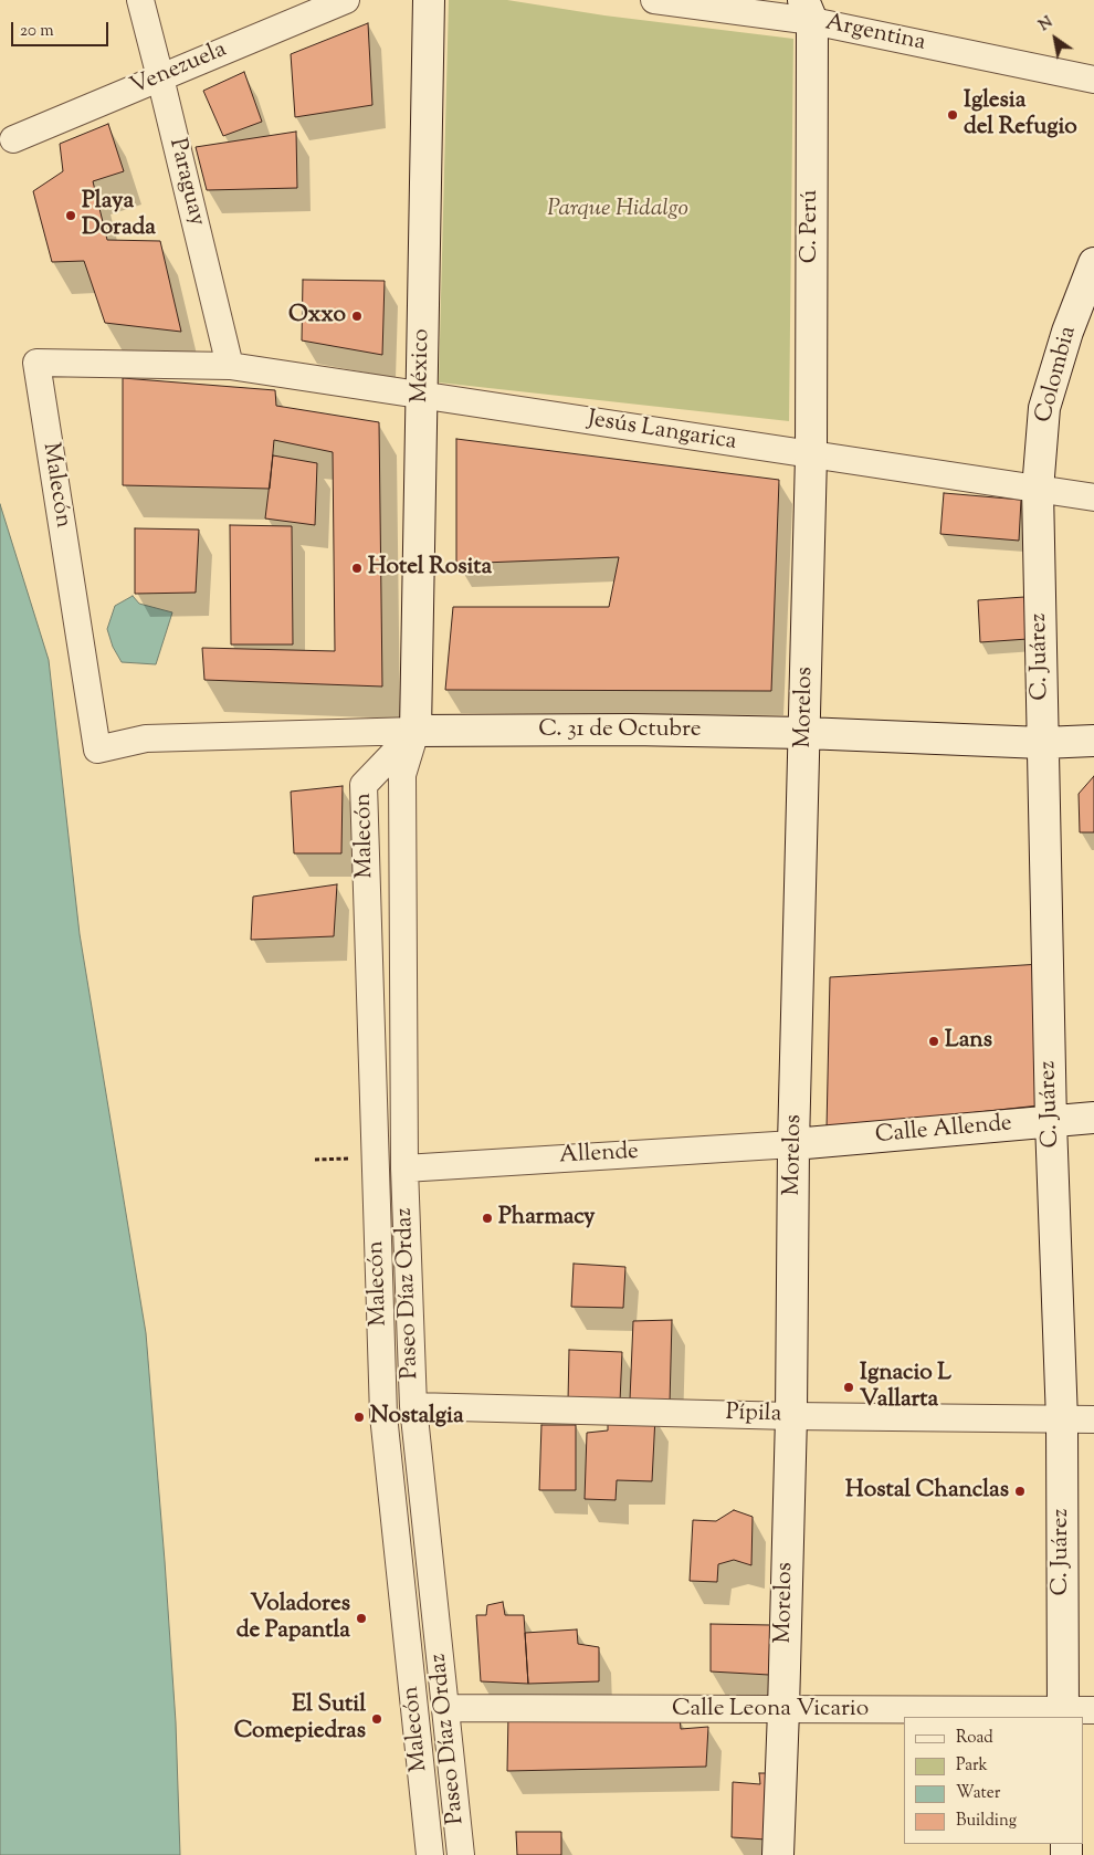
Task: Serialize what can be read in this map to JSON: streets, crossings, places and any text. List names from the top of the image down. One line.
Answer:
{"streets":{"main road":["C. Perú","México","Colombia","C. Juárez","Morelos","C. 31 de Octubre","Calle Allende"],"street":["Argentina","Venezuela","Paraguay","Jesús Langarica","Malecón","Allende","Paseo Díaz Ordaz","Pípila","Calle Leona Vicario"]},"crossings":[["Argentina","C. Perú"],["Venezuela","Paraguay"],["Paraguay","Jesús Langarica"],["Paraguay","Malecón"],["C. Perú","Jesús Langarica"],["C. Perú","Morelos"],["México","Jesús Langarica"],["México","Malecón"],["México","C. 31 de Octubre"],["México","Paseo Díaz Ordaz"],["Colombia","Jesús Langarica"],["Colombia","C. Juárez"],["Jesús Langarica","Malecón"],["Jesús Langarica","C. Juárez"],["Jesús Langarica","Morelos"],["Malecón","C. 31 de Octubre"],["Malecón","Paseo Díaz Ordaz"],["C. Juárez","C. 31 de Octubre"],["C. Juárez","Calle Allende"],["C. Juárez","Pípila"],["C. Juárez","Calle Leona Vicario"],["Morelos","C. 31 de Octubre"],["Morelos","Calle Allende"],["Morelos","Allende"],["Morelos","Pípila"],["Morelos","Calle Leona Vicario"],["C. 31 de Octubre","Paseo Díaz Ordaz"],["Calle Allende","Allende"],["Allende","Paseo Díaz Ordaz"],["Paseo Díaz Ordaz","Pípila"],["Paseo Díaz Ordaz","Calle Leona Vicario"]],"parks":["Parque Hidalgo"],"places":["Iglesia del Refugio","Playa Dorada","Oxxo","Hotel Rosita","Lans","Pharmacy","Ignacio L Vallarta","Nostalgia","Hostal Chanclas","Voladores de Papantla","El Sutil Comepiedras"],"legend":["Road","Park","Water","Building"],"scale_bar":"20 m","north":"top left"}
